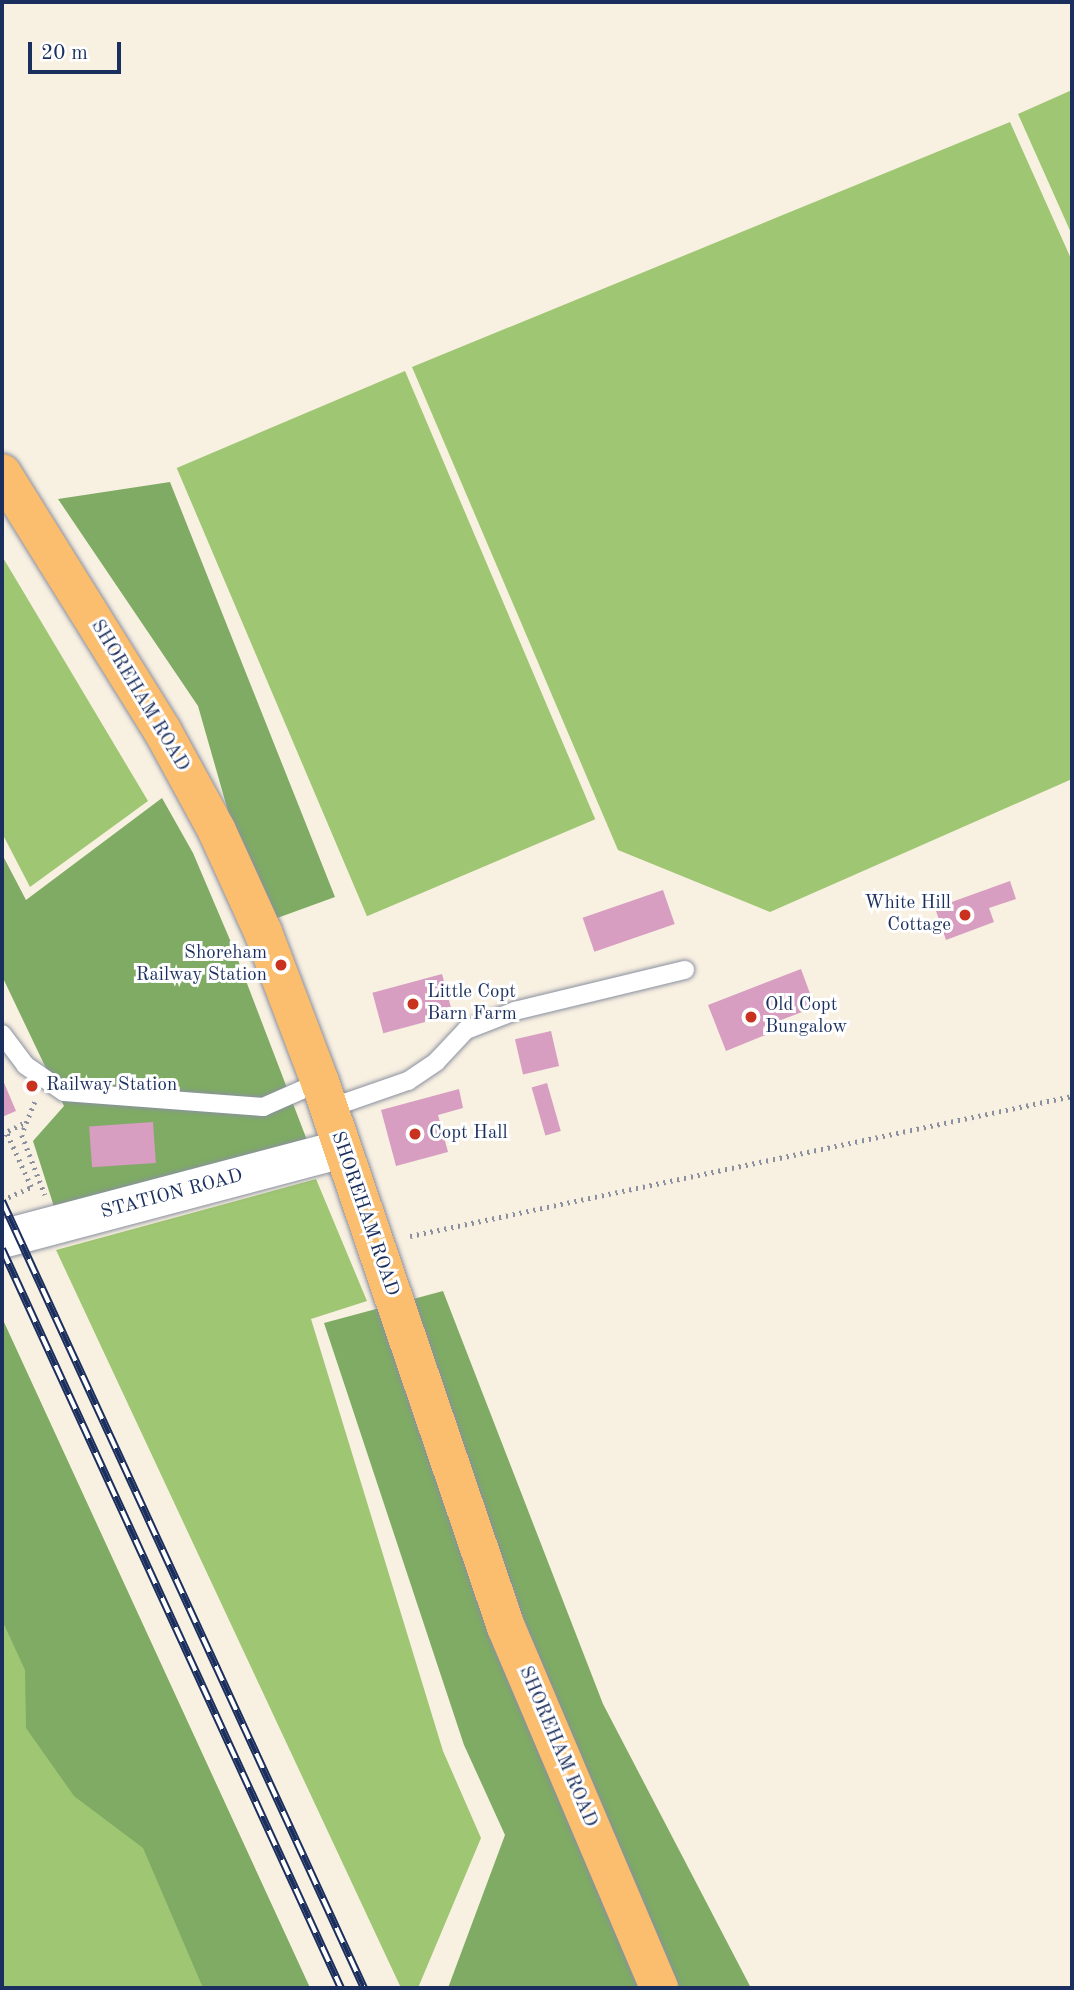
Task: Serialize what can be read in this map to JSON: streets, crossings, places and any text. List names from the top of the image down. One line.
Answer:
{"streets":{"main road":["SHOREHAM ROAD"],"street":["STATION ROAD"]},"crossings":[["SHOREHAM ROAD","STATION ROAD"]],"places":["White Hill Cottage","Shoreham Railway Station","Little Copt Barn Farm","Old Copt Bungalow","Railway Station","Copt Hall"],"scale_bar":"20 m"}
